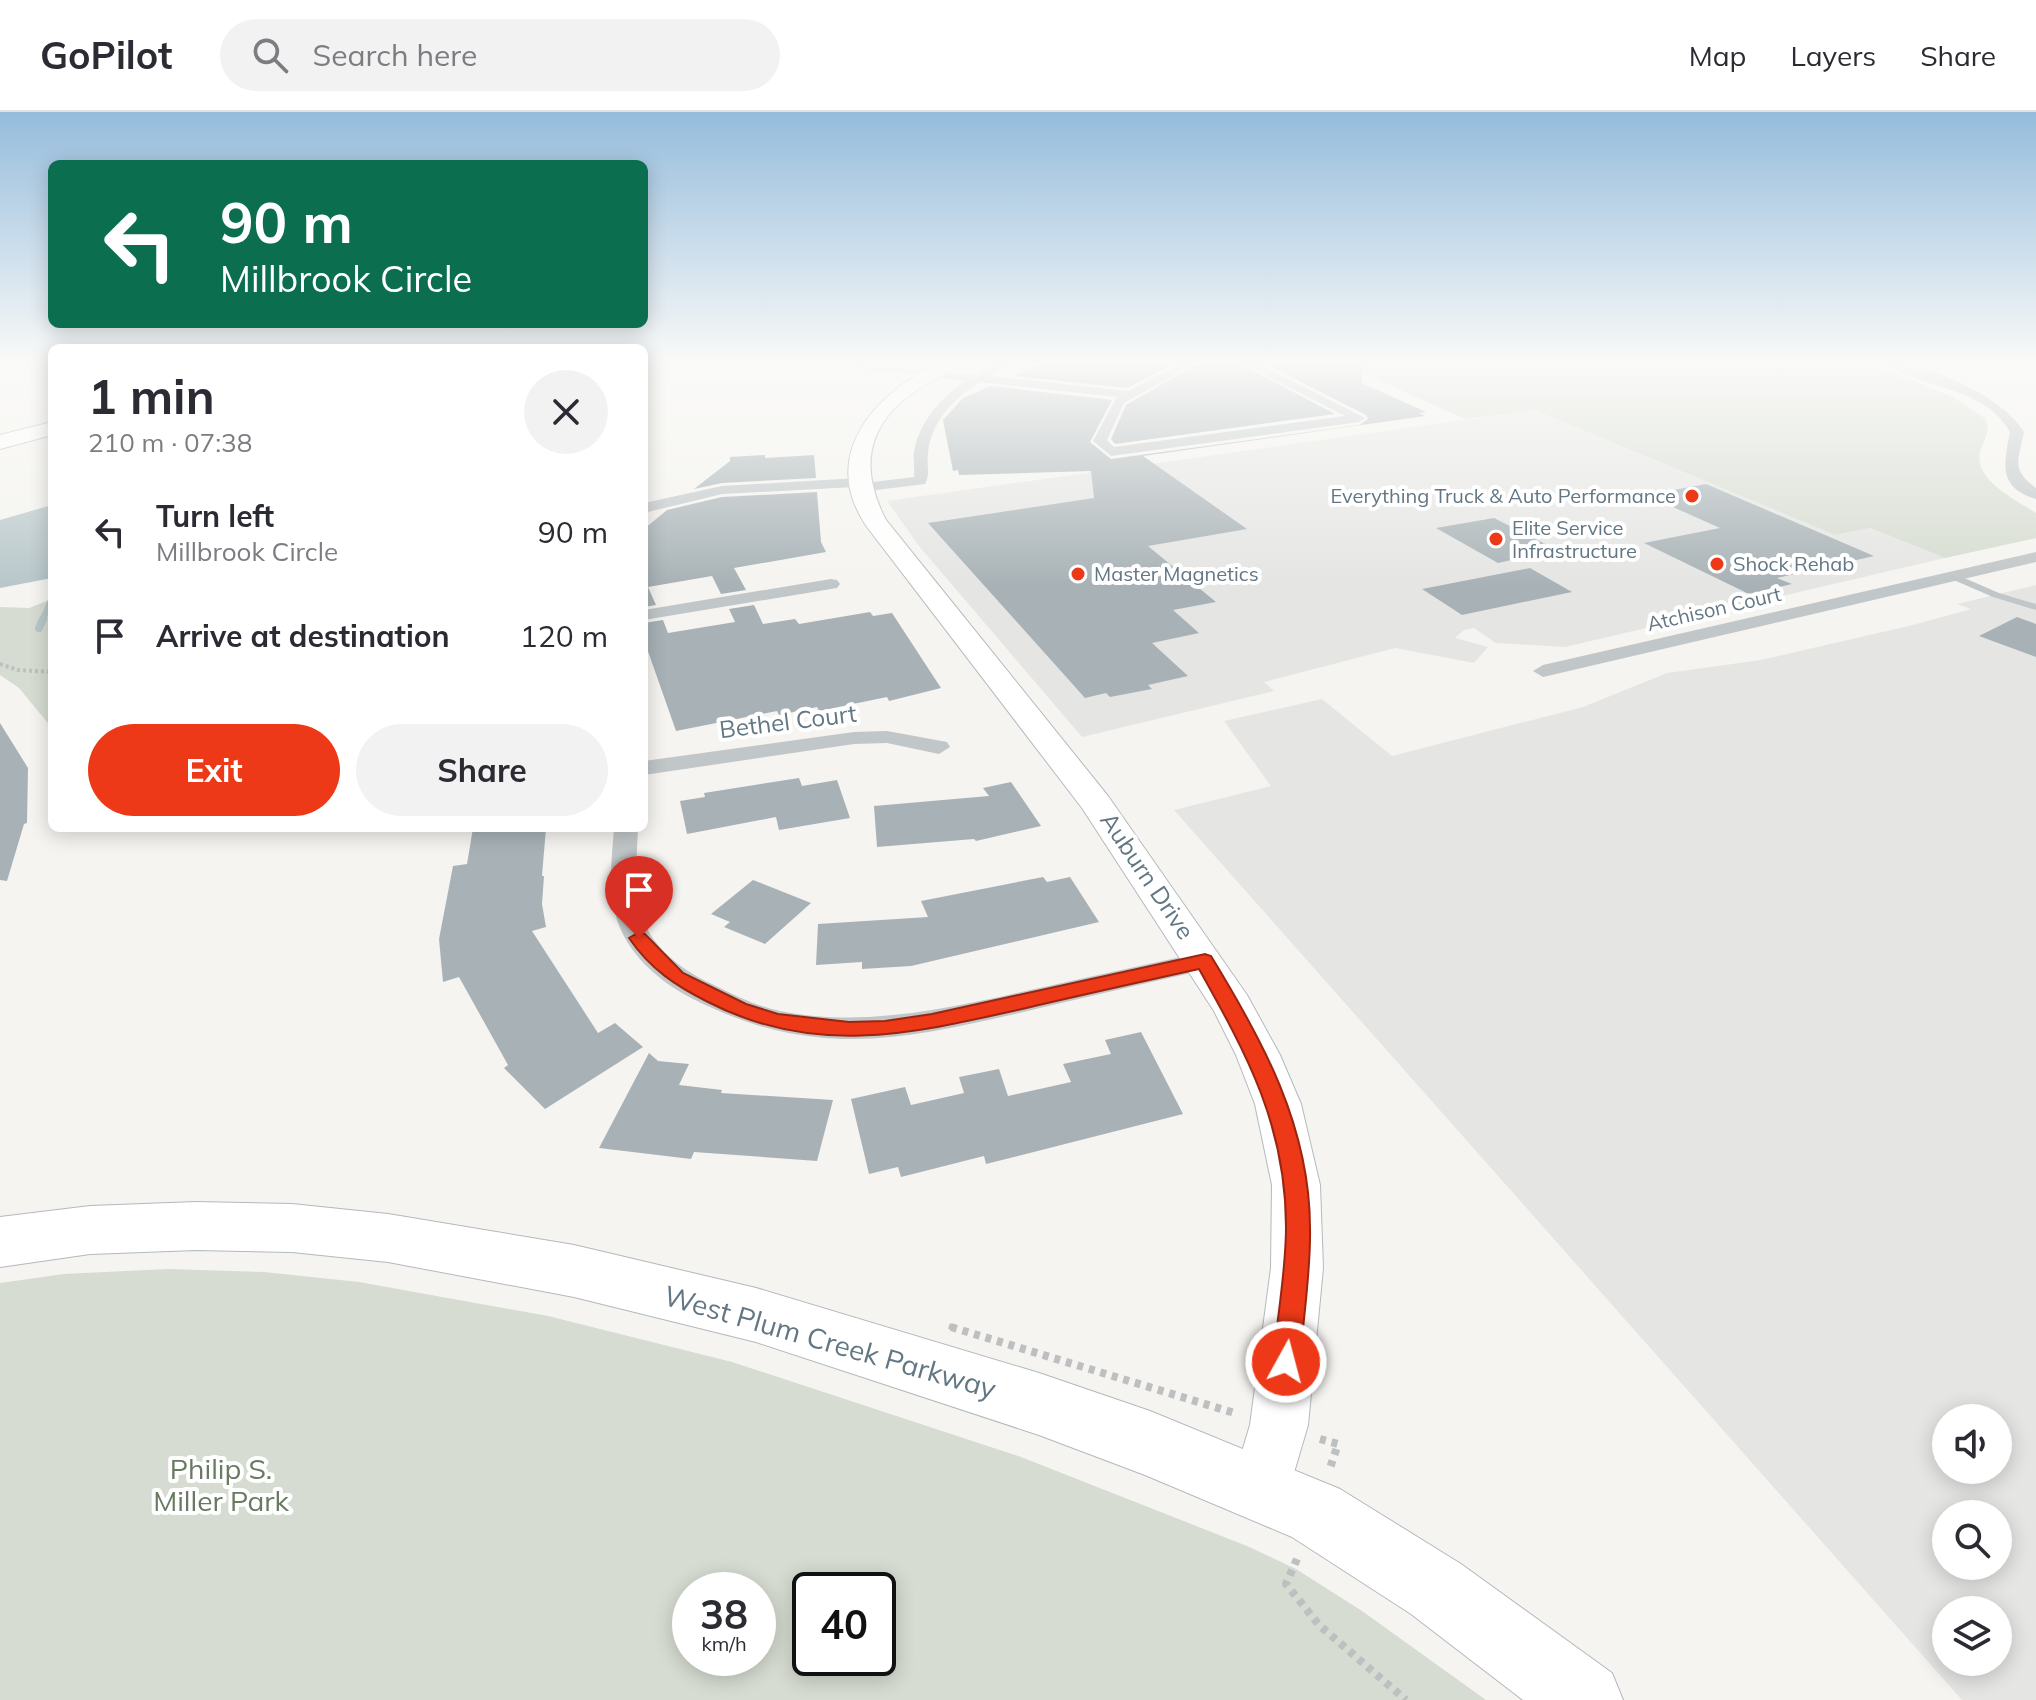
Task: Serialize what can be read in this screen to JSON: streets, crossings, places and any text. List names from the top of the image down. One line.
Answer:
{"streets":{"main road":["West Plum Creek Parkway"],"street":["Atchison Court","Bethel Court","Auburn Drive"]},"crossings":[["Auburn Drive","West Plum Creek Parkway"]],"parks":["Philip S. Miller Park"],"places":["Everything Truck & Auto Performance","Elite Service Infrastructure","Shock Rehab","Master Magnetics"],"page":{"header":"GoPilot","search":"Search here","nav":["Map","Layers","Share"],"turn":["90 m","Millbrook Circle"],"heading":["1 min","210 m · 07:38"],"list":[{"name":"Turn left","note":"Millbrook Circle","value":"90 m"},{"name":"Arrive at destination","value":"120 m"}],"buttons":["Exit","Share"],"speed":"38 km/h","limit":"40"}}
